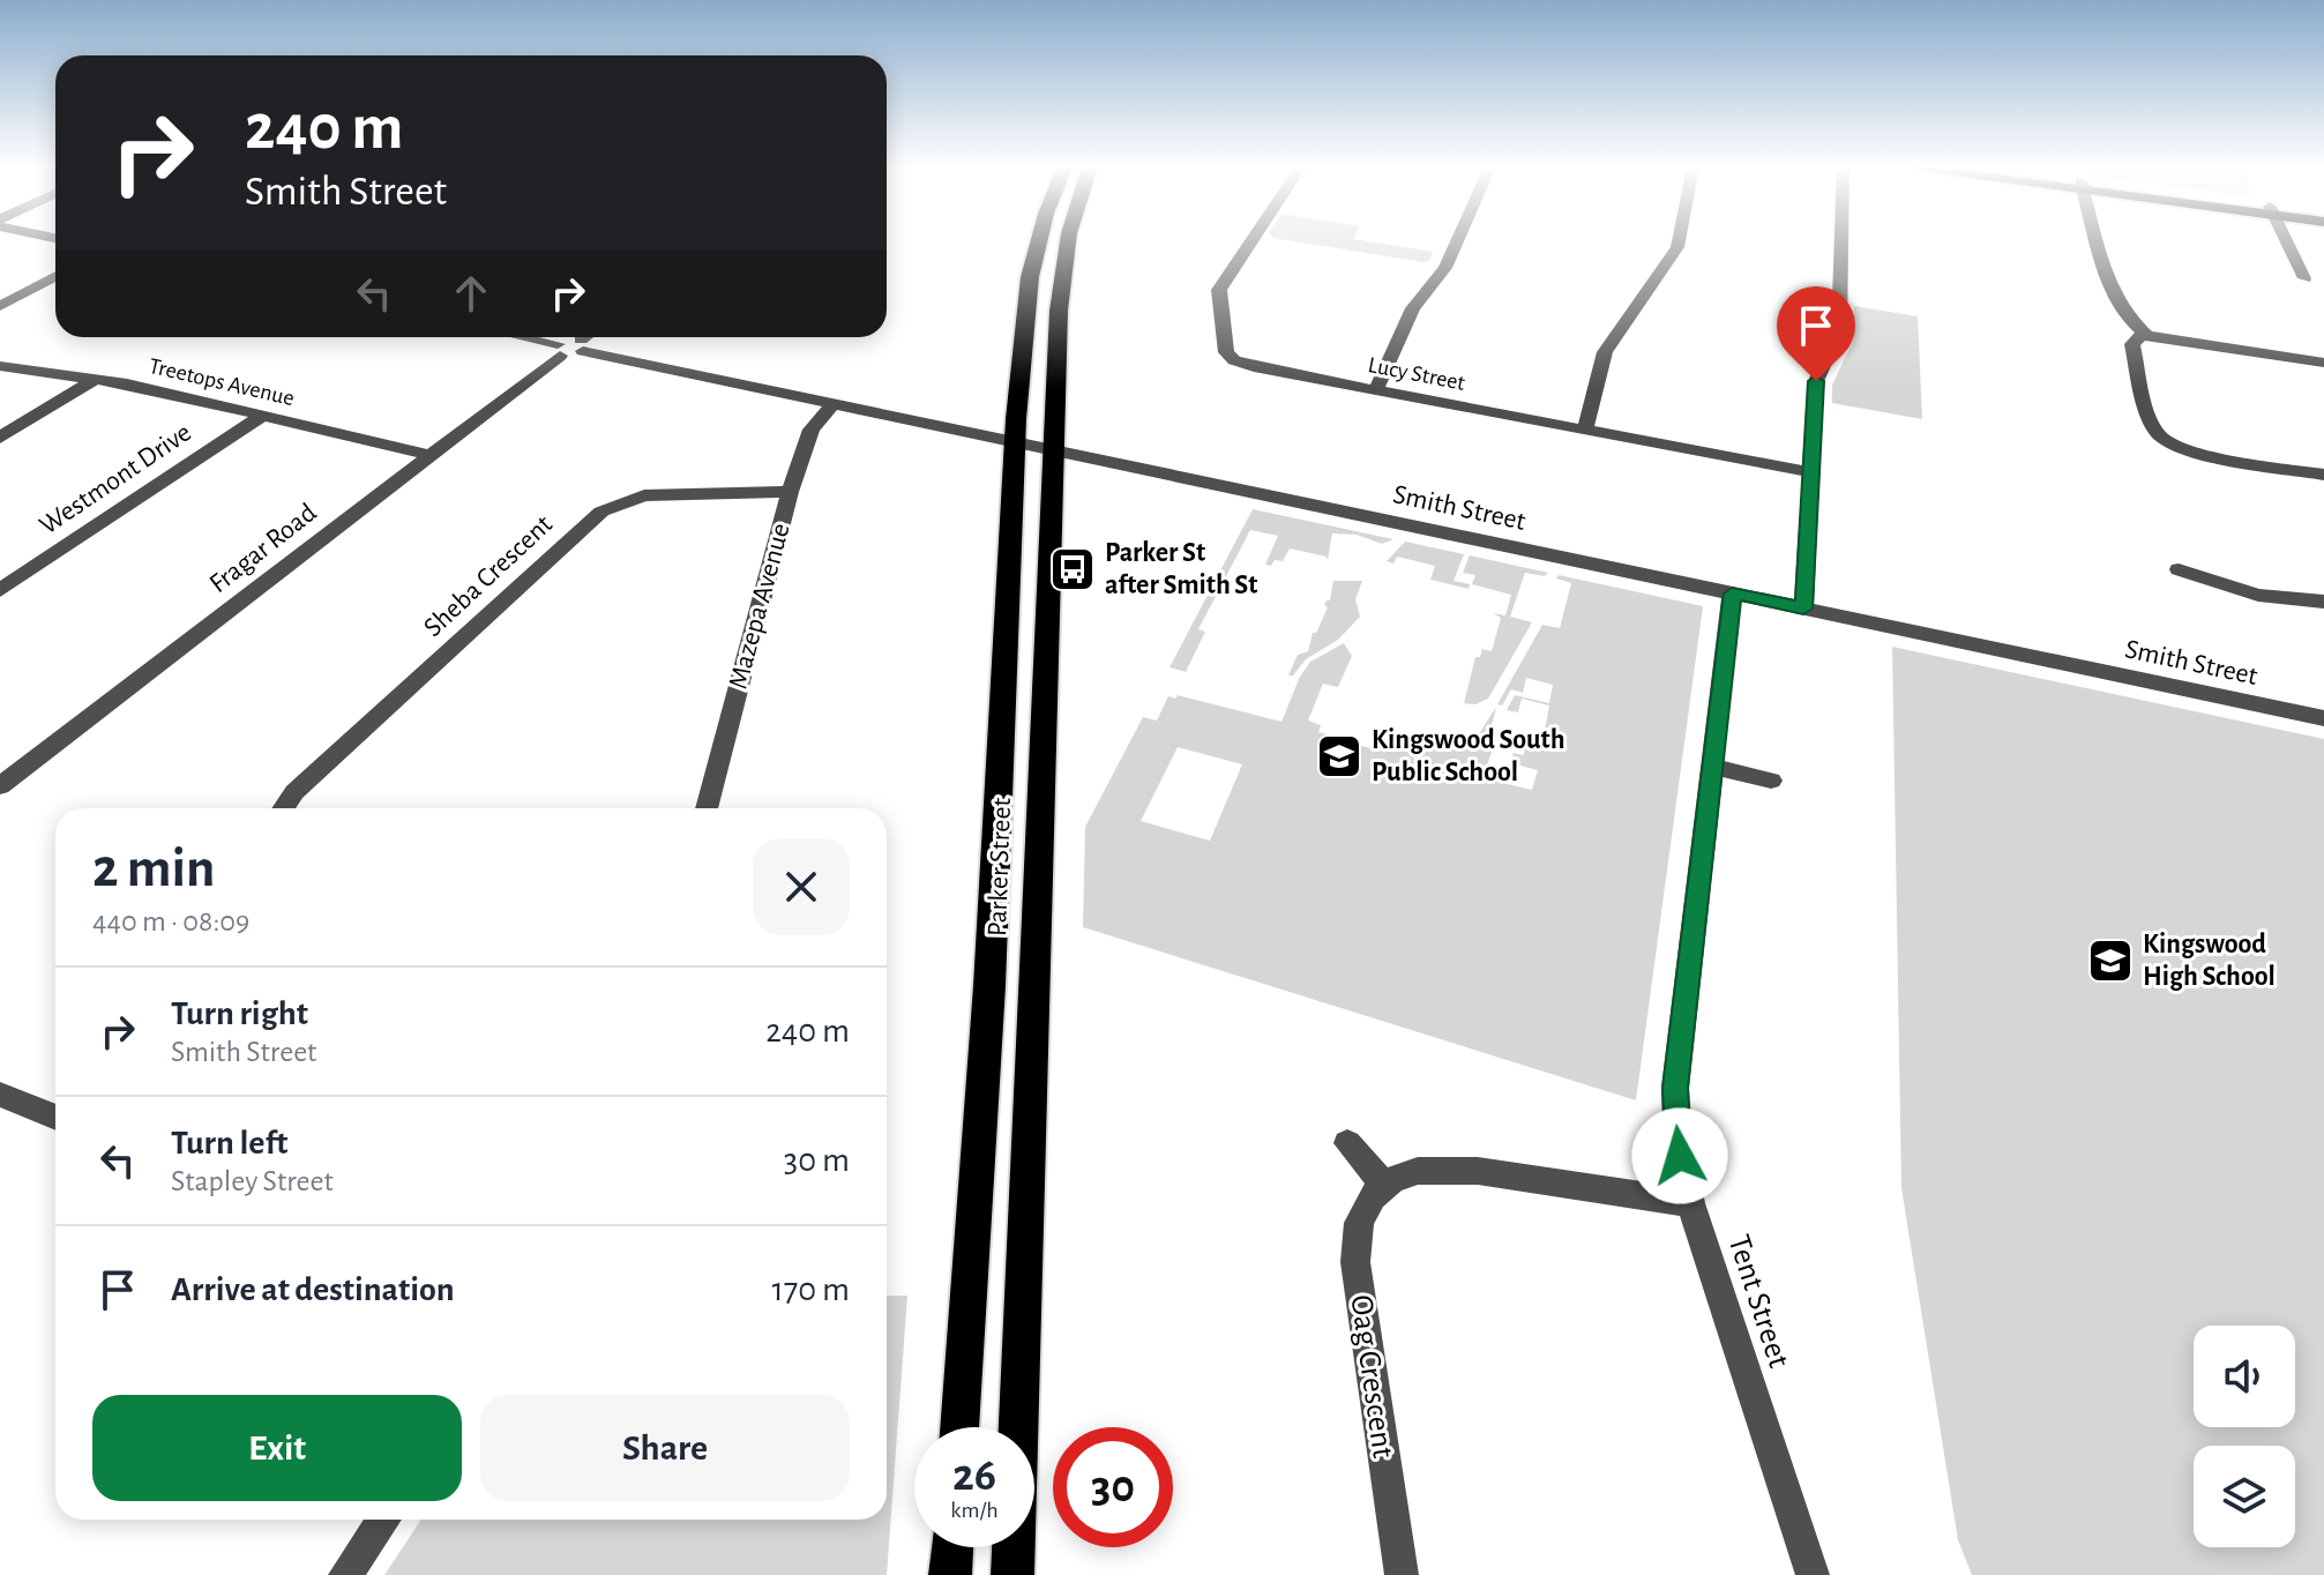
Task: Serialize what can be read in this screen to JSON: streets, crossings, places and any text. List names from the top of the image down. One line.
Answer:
{"streets":{"highway":["Parker Street"],"street":["Lucy Street","Treetops Avenue","Westmont Drive","Smith Street","Fragar Road","Sheba Crescent","Mazepa Avenue","Tent Street","Oag Crescent"]},"crossings":[["Treetops Avenue","Westmont Drive"],["Treetops Avenue","Fragar Road"],["Smith Street","Mazepa Avenue"],["Smith Street","Parker Street"],["Smith Street","Tent Street"],["Sheba Crescent","Mazepa Avenue"]],"places":{"bus stop":["Parker St after Smith St"],"school or university":["Kingswood South Public School","Kingswood High School"]},"page":{"turn":["240 m","Smith Street"],"heading":["2 min","440 m · 08:09"],"list":[{"name":"Turn right","note":"Smith Street","value":"240 m"},{"name":"Turn left","note":"Stapley Street","value":"30 m"},{"name":"Arrive at destination","value":"170 m"}],"buttons":["Exit","Share"],"speed":"26 km/h","limit":"30"}}
